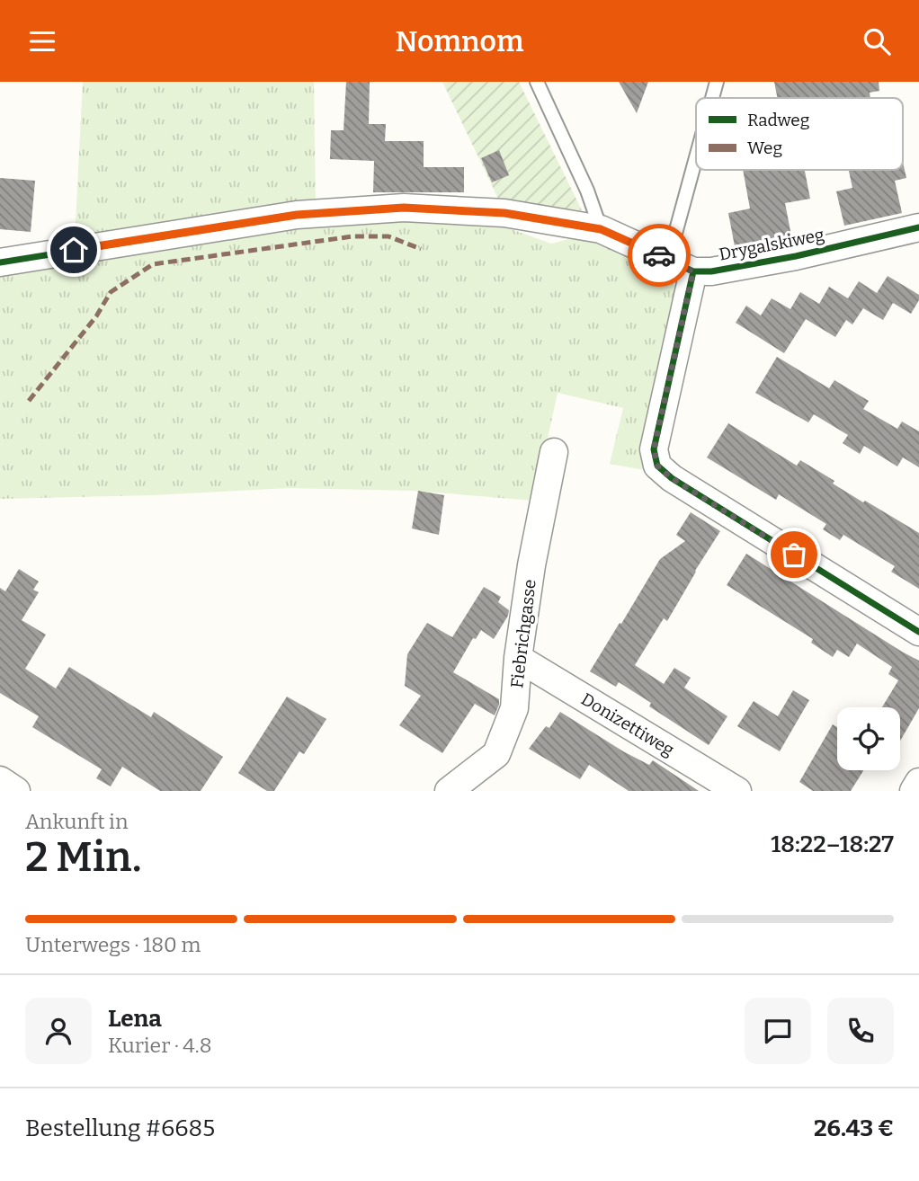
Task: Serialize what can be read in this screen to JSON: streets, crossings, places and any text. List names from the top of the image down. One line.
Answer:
{"streets":{"street":["Drygalskiweg","Fiebrichgasse","Donizettiweg"]},"crossings":[["Fiebrichgasse","Donizettiweg"]],"legend":["Radweg","Weg"],"page":{"header":"Nomnom","heading":["2 Min.","Ankunft in","18:22–18:27"],"panel":["Lena","Kurier · 4.8","Bestellung #6685","26.43 €"],"bar":"Unterwegs · 180 m"}}
